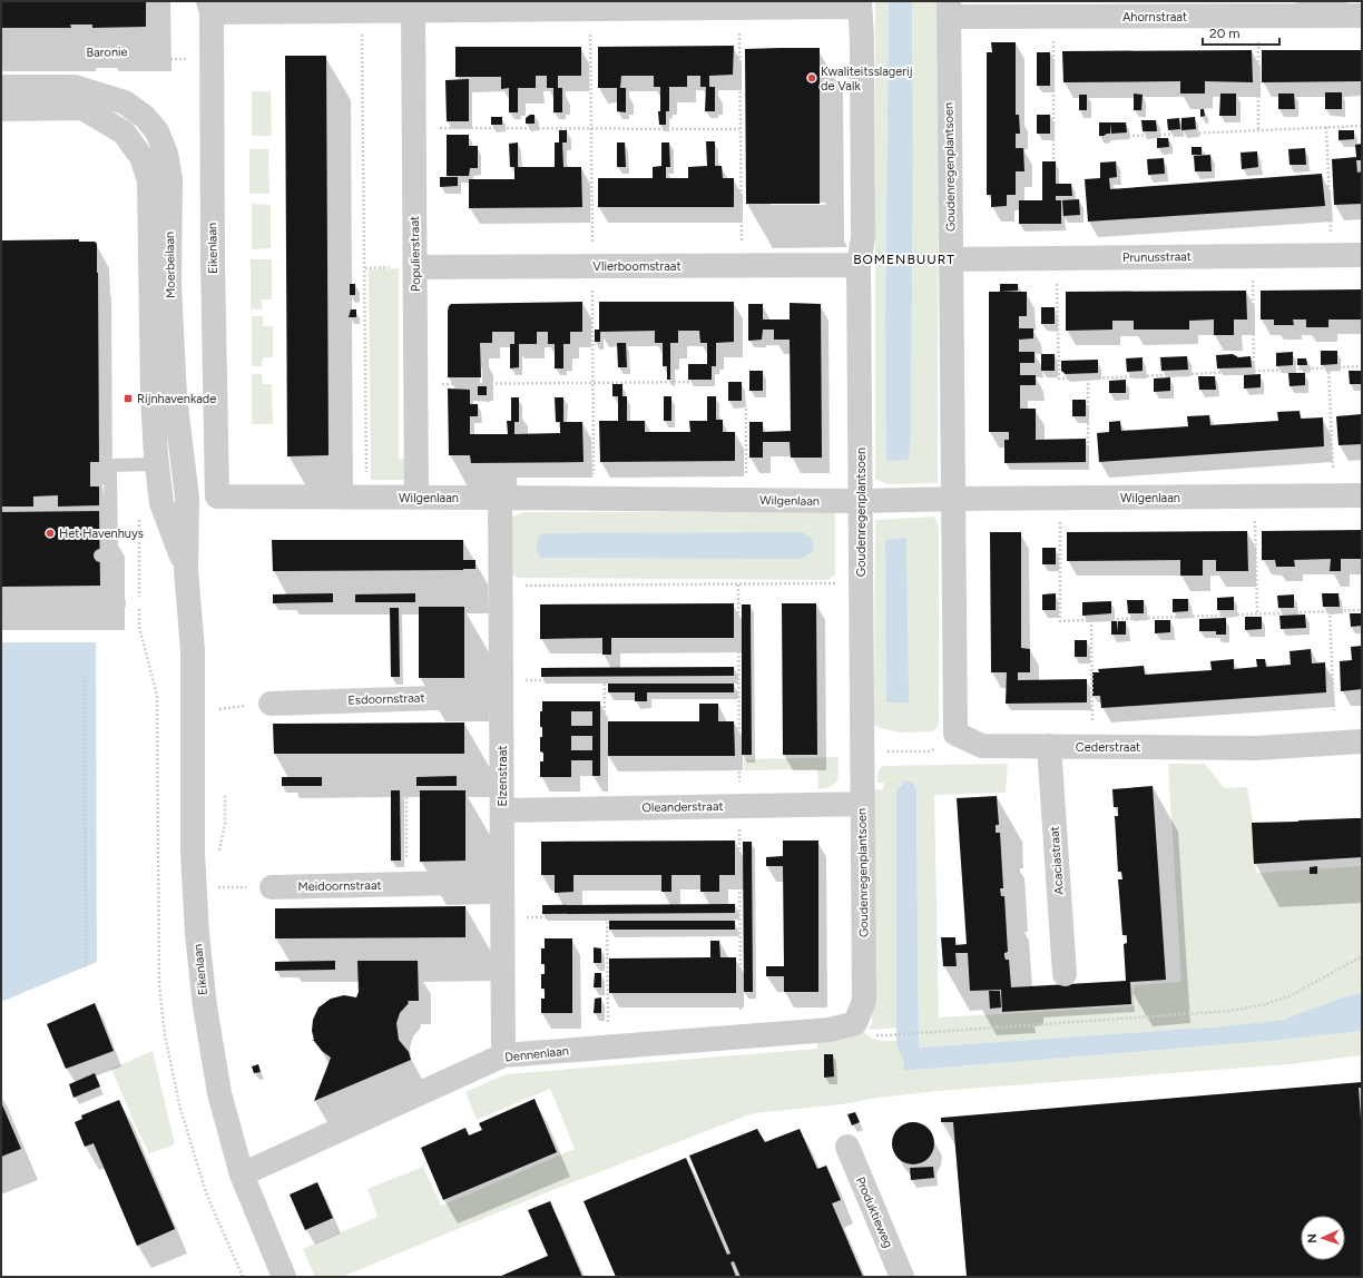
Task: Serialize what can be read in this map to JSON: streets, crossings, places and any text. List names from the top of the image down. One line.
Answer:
{"streets":{"street":["Ahornstraat","Goudenregenplantsoen","Eikenlaan","Populierstraat","Prunusstraat","Moerbeilaan","Vlierboomstraat","Wilgenlaan","Esdoornstraat","Cederstraat","Elzenstraat","Oleanderstraat","Acaciastraat","Meidoornstraat","Dennenlaan","Produktieweg"],"path":["Baronie"]},"crossings":[["Ahornstraat","Goudenregenplantsoen"],["Goudenregenplantsoen","Prunusstraat"],["Goudenregenplantsoen","Vlierboomstraat"],["Goudenregenplantsoen","Wilgenlaan"],["Goudenregenplantsoen","Cederstraat"],["Goudenregenplantsoen","Oleanderstraat"],["Goudenregenplantsoen","Dennenlaan"],["Eikenlaan","Moerbeilaan"],["Eikenlaan","Wilgenlaan"],["Eikenlaan","Dennenlaan"],["Populierstraat","Vlierboomstraat"],["Populierstraat","Wilgenlaan"],["Wilgenlaan","Elzenstraat"],["Esdoornstraat","Elzenstraat"],["Cederstraat","Acaciastraat"],["Elzenstraat","Oleanderstraat"],["Elzenstraat","Meidoornstraat"],["Elzenstraat","Dennenlaan"]],"districts":["BOMENBUURT"],"places":{"other":["Kwaliteitsslagerij de Valk","Het Havenhuys"],"transit":["Rijnhavenkade"]},"scale_bar":"20 m","north":"left"}
